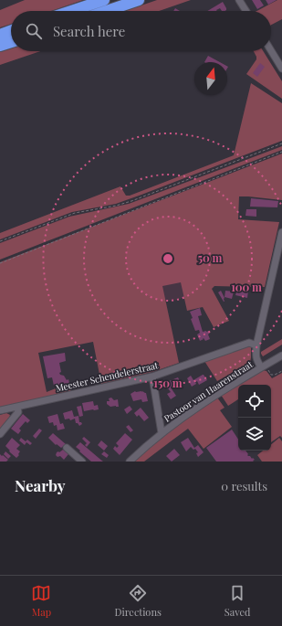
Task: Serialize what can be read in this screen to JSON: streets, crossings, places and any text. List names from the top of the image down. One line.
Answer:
{"streets":{"street":["Meester Schendelerstraat","Pastoor van Haarenstraat"]},"north":"top","page":{"search":"Search here","heading":["Nearby","0 results"],"nav":["Map","Directions","Saved"]},"rings":["50 m","100 m","150 m"]}
